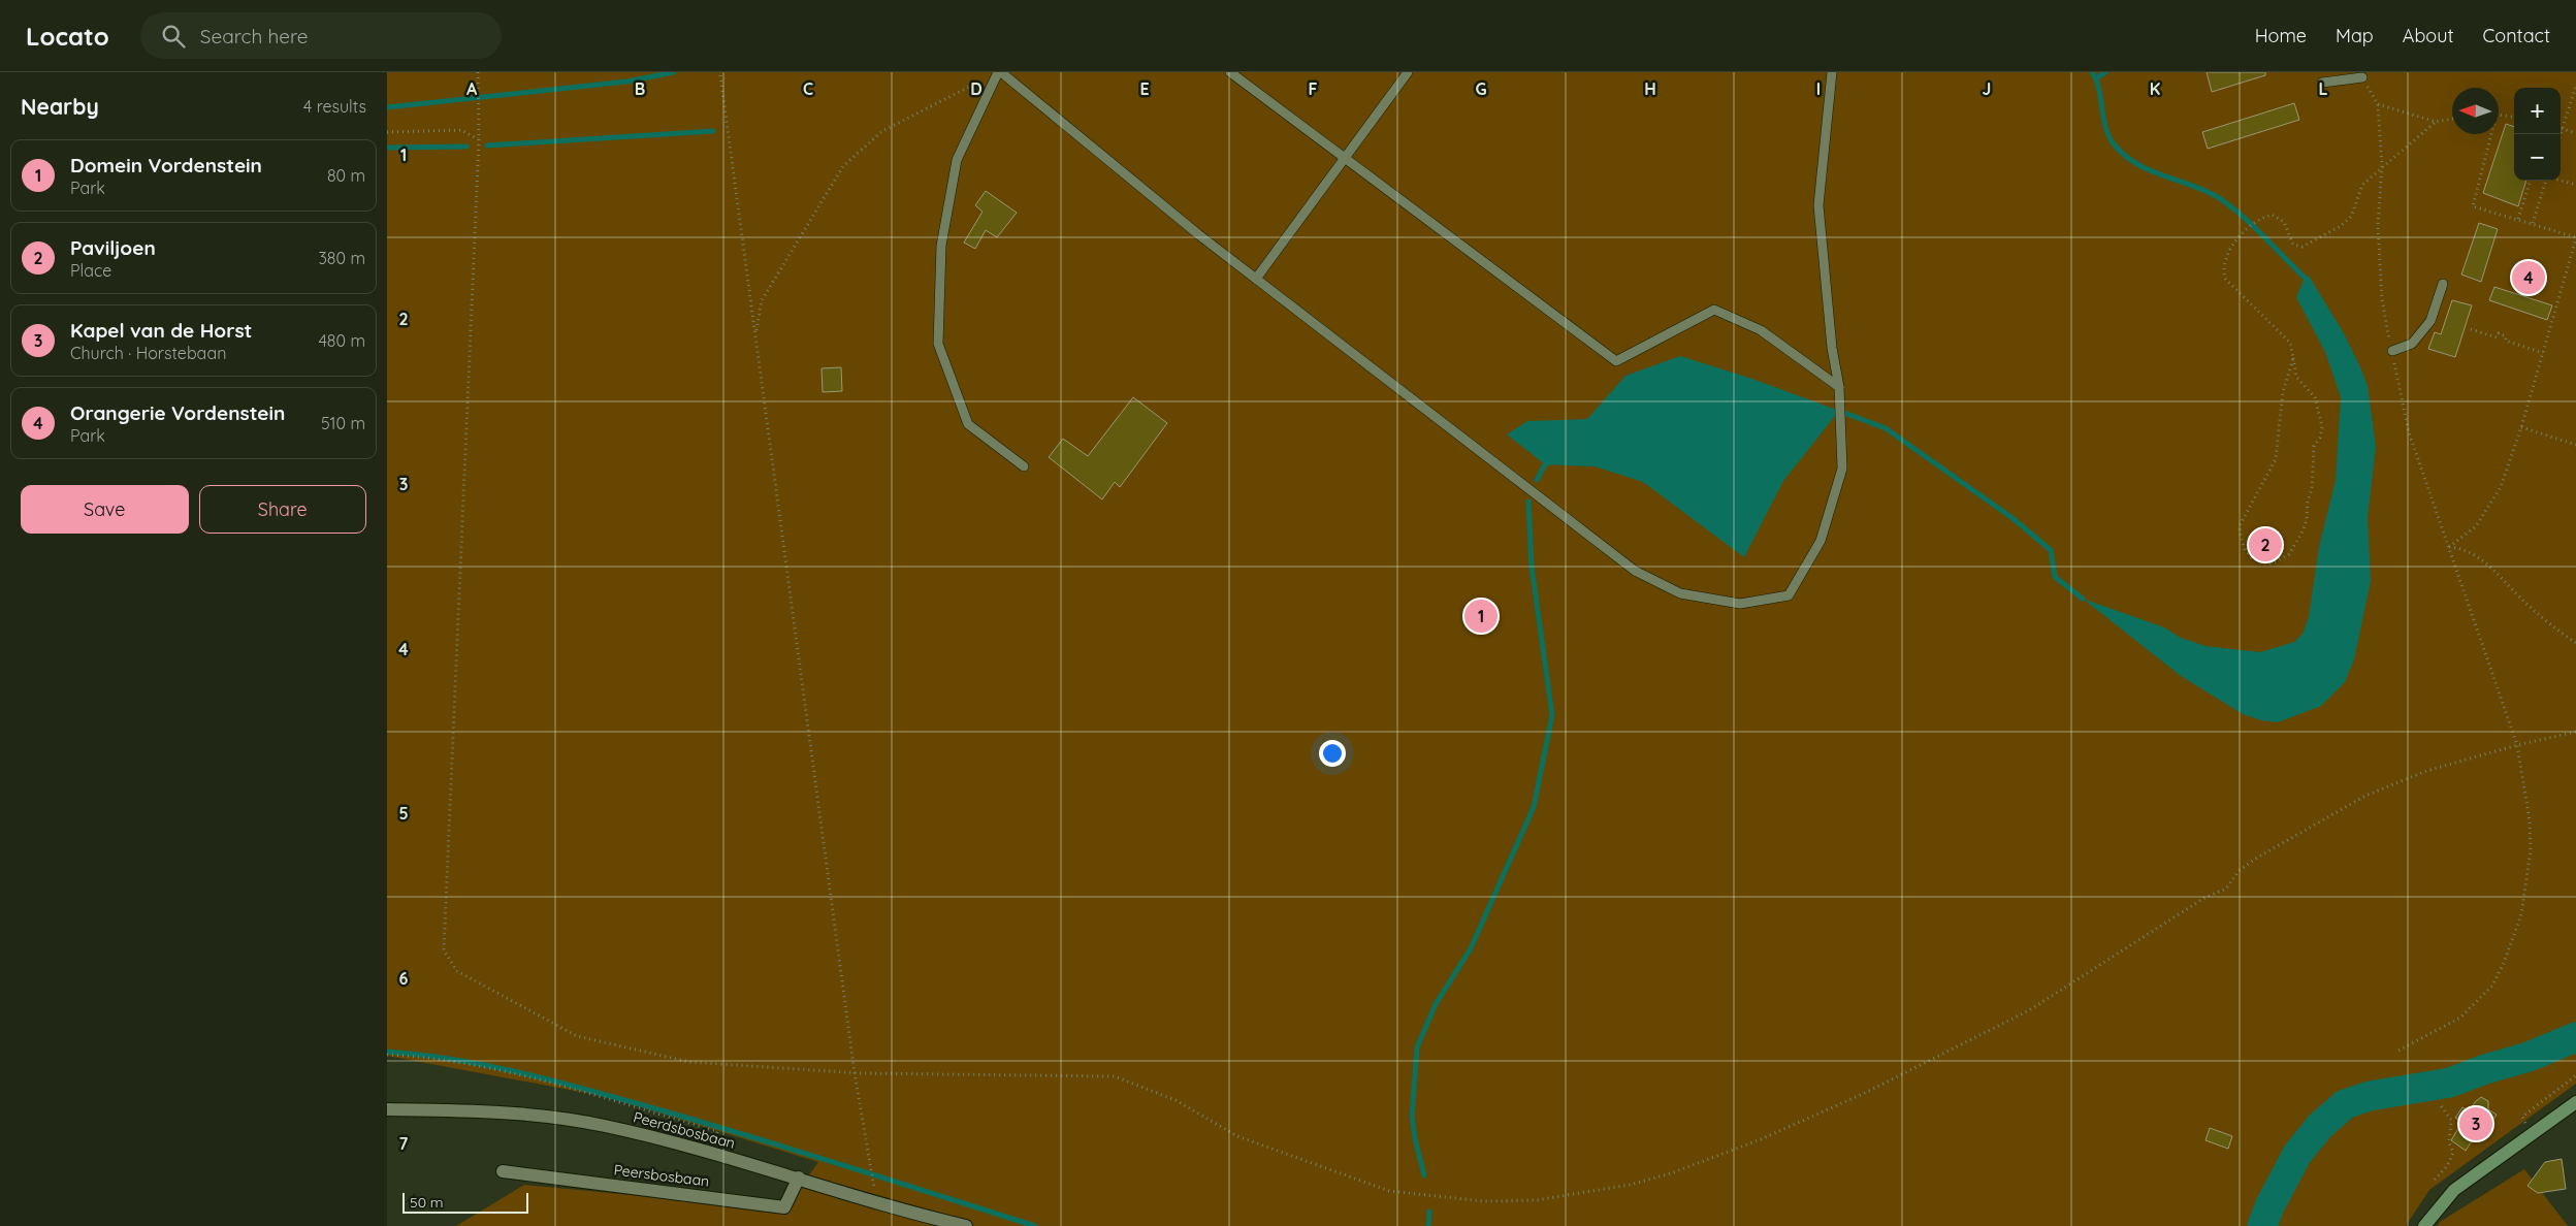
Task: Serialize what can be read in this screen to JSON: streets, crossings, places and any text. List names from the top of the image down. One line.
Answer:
{"streets":{"street":["Peerdsbosbaan","Peersbosbaan"]},"crossings":[["Peerdsbosbaan","Peersbosbaan"]],"scale_bar":"50 m","north":"left","page":{"header":"Locato","search":"Search here","nav":["Home","Map","About","Contact"],"heading":["Nearby","4 results"],"map_buttons":["+","−"],"list":[{"mark":"1","name":"Domein Vordenstein","note":"Park","value":"80 m"},{"mark":"2","name":"Paviljoen","note":"Place","value":"380 m"},{"mark":"3","name":"Kapel van de Horst","note":"Church · Horstebaan","value":"480 m"},{"mark":"4","name":"Orangerie Vordenstein","note":"Park","value":"510 m"}],"pins":["4","2","1","3"],"buttons":["Save","Share"],"scale":"50 m"},"grid":{"columns":["A","B","C","D","E","F","G","H","I","J","K","L"],"rows":["1","2","3","4","5","6","7"]}}
